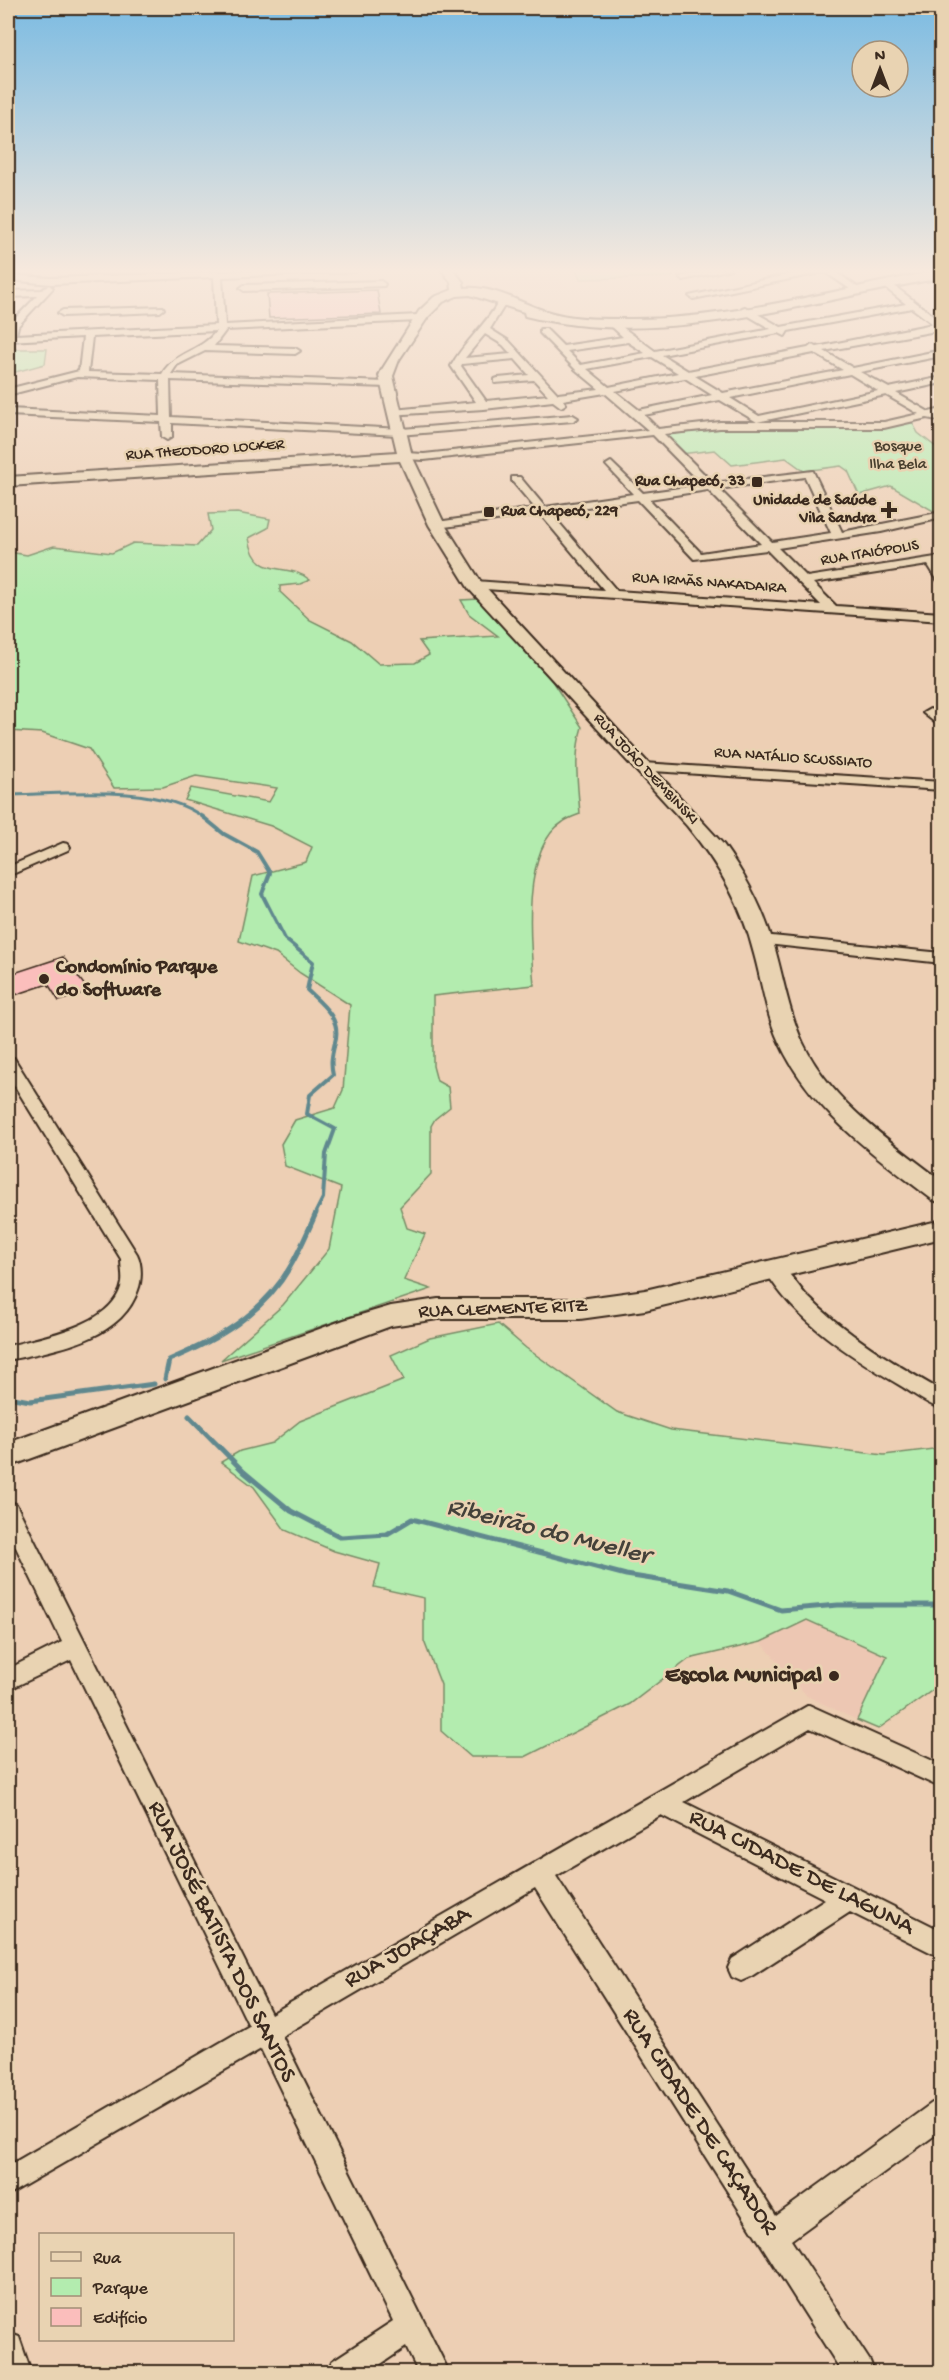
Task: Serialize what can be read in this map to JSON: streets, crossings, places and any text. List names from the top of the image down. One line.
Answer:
{"streets":{"main road":["RUA THEODORO LOCKER","RUA JOÃO DEMBINSKI","RUA CLEMENTE RITZ"],"street":["RUA ITAIÓPOLIS","RUA IRMÃS NAKADAIRA","RUA NATÁLIO SCUSSIATO","RUA CIDADE DE LAGUNA","RUA JOSÉ BATISTA DOS SANTOS","RUA JOAÇABA","RUA CIDADE DE CAÇADOR"]},"crossings":[["RUA THEODORO LOCKER","RUA JOÃO DEMBINSKI"],["RUA IRMÃS NAKADAIRA","RUA JOÃO DEMBINSKI"],["RUA NATÁLIO SCUSSIATO","RUA JOÃO DEMBINSKI"],["RUA CIDADE DE LAGUNA","RUA JOAÇABA"],["RUA JOSÉ BATISTA DOS SANTOS","RUA JOAÇABA"],["RUA JOAÇABA","RUA CIDADE DE CAÇADOR"]],"water":["Ribeirão do Mueller"],"parks":["Bosque Ilha Bela"],"places":{"transit":["Rua Chapecó, 33","Rua Chapecó, 229"],"health":["Unidade de Saúde Vila Sandra"],"other":["Condomínio Parque do Software","Escola Municipal"]},"legend":["Rua","Parque","Edifício"],"north":"top"}
